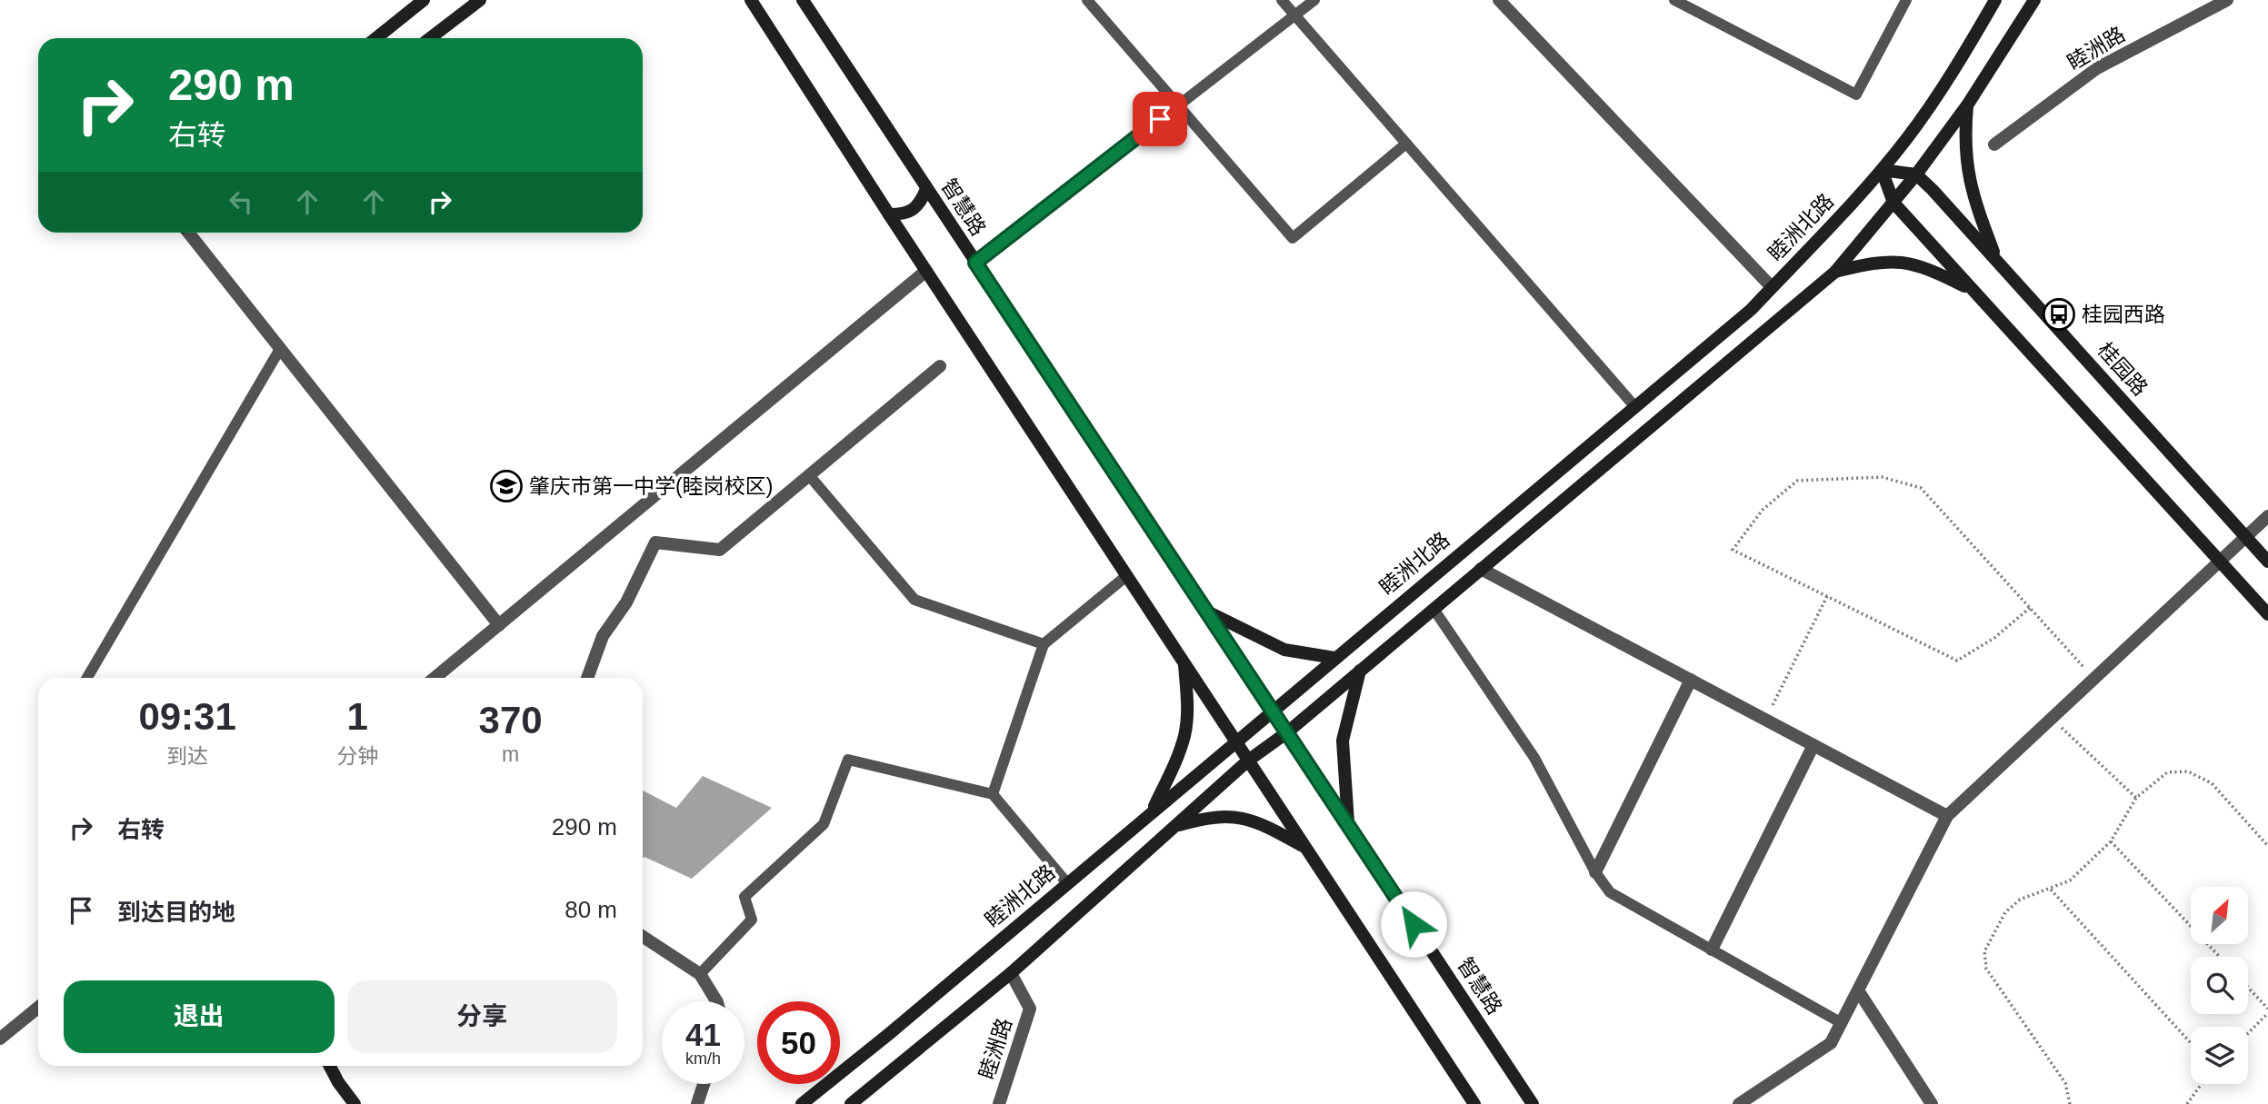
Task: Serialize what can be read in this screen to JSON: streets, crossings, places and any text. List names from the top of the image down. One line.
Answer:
{"streets":{"main road":["智慧路","睦洲北路","桂园路"],"street":["睦洲路"]},"crossings":[["智慧路","睦洲北路"]],"places":{"bus stop":["桂园西路"],"school or university":["肇庆市第一中学(睦岗校区)"]},"north":"top right","page":{"turn":["290 m","右转"],"eta":["09:31","到达","1","分钟","370","m"],"list":[{"name":"右转","value":"290 m"},{"name":"到达目的地","value":"80 m"}],"buttons":["退出","分享"],"speed":"41 km/h","limit":"50"}}
